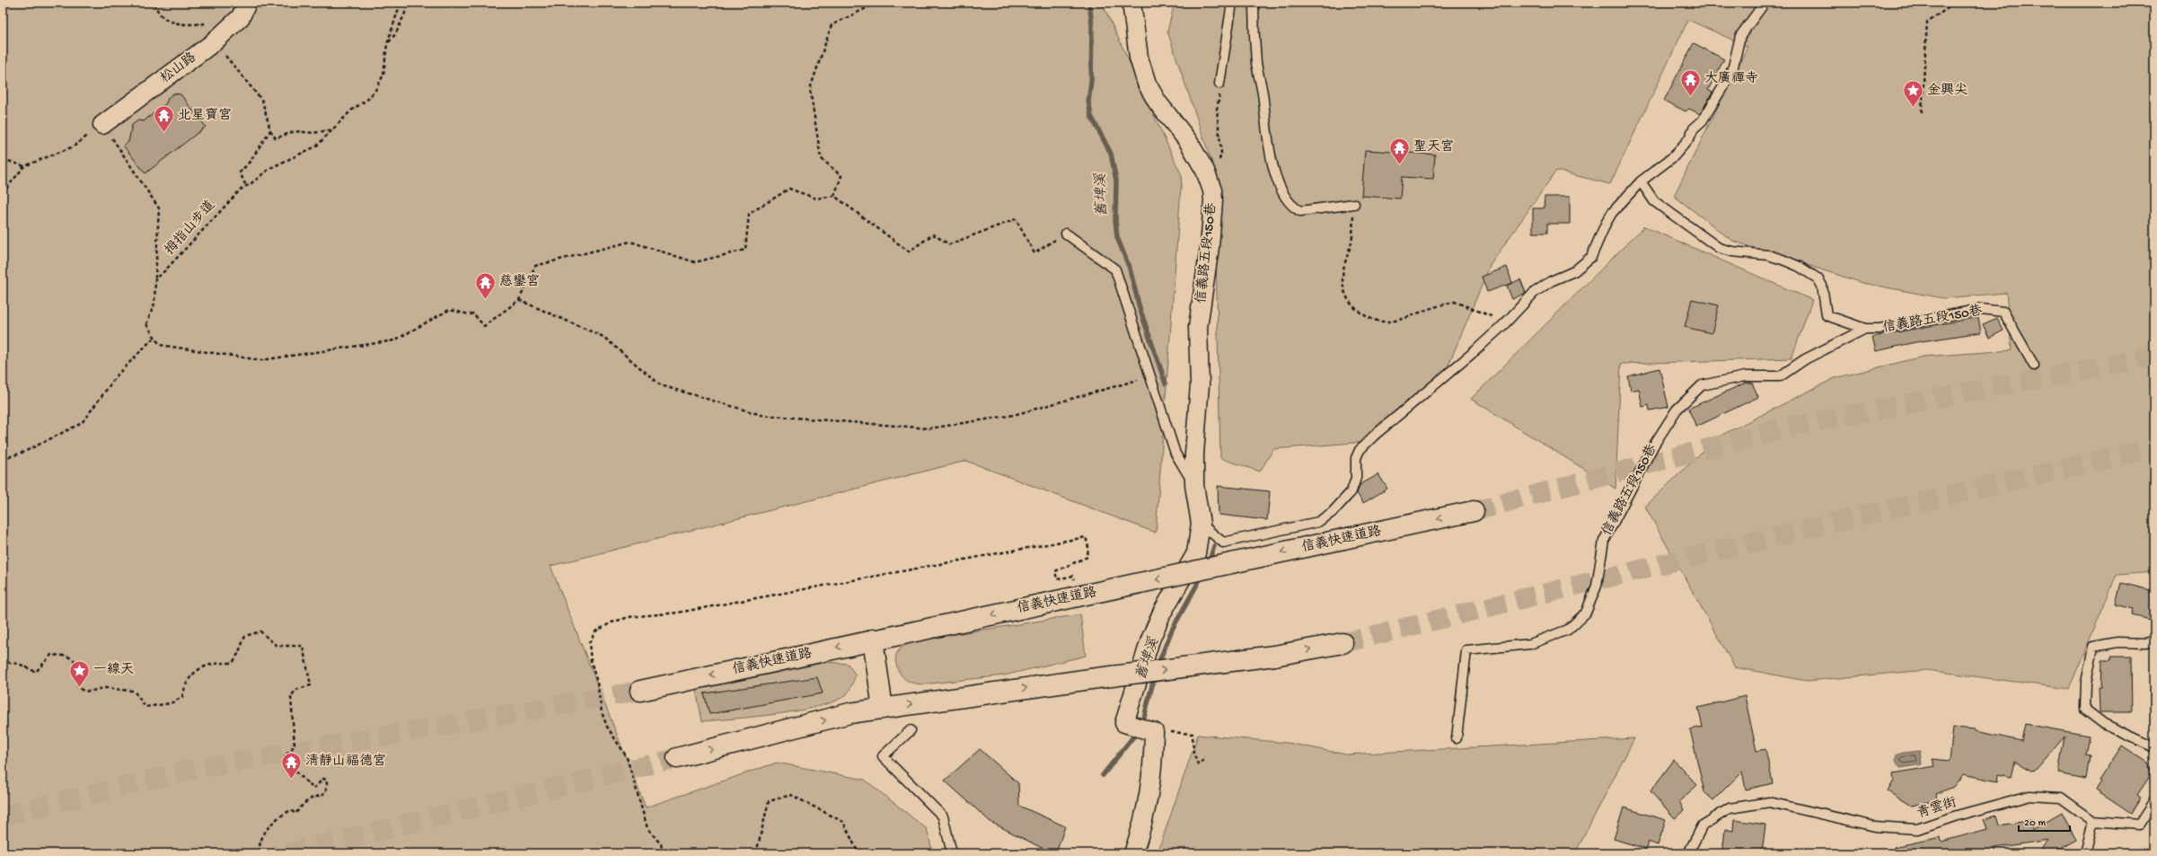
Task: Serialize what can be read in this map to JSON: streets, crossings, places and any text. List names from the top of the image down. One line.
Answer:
{"streets":{"highway":["信義快速道路"],"street":["松山路","信義路五段150巷"],"lane":["青雲街"],"path":["拇指山步道"]},"water":["舊埤溪"],"places":{"temple":["大廣禪寺","北星寶宮","聖天宮","慈鑾宮","清靜山福德宮"],"place":["金興尖","一線天"]},"scale_bar":"20 m"}
